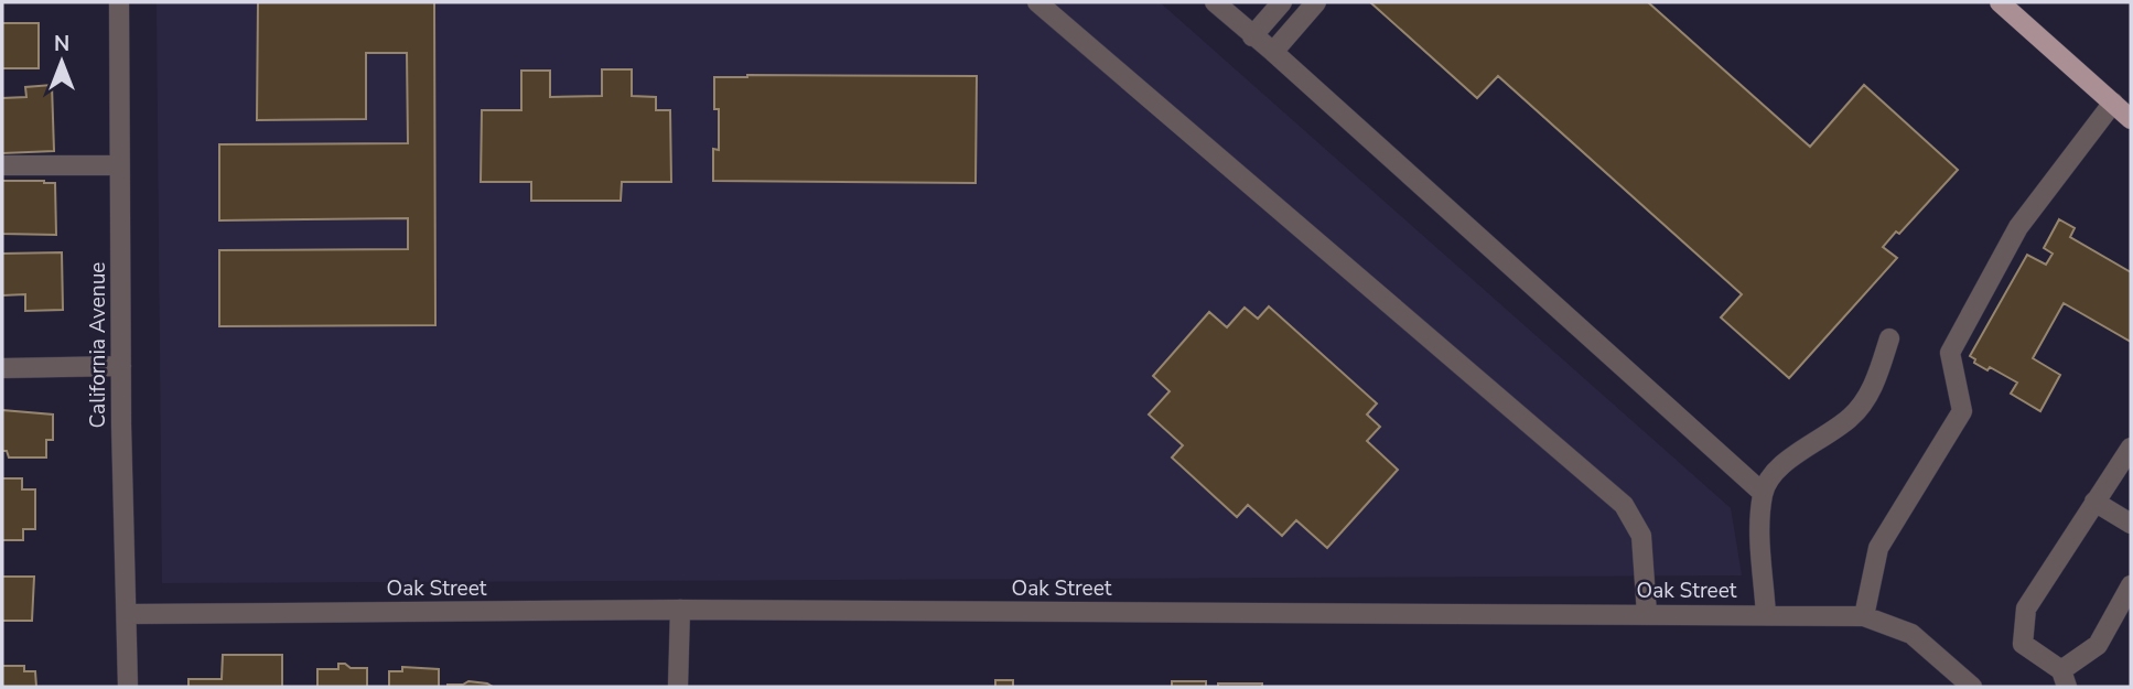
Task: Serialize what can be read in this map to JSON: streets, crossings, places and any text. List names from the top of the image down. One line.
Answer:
{"streets":{"street":["California Avenue","Oak Street"]},"crossings":[["California Avenue","Oak Street"]],"north":"top"}
